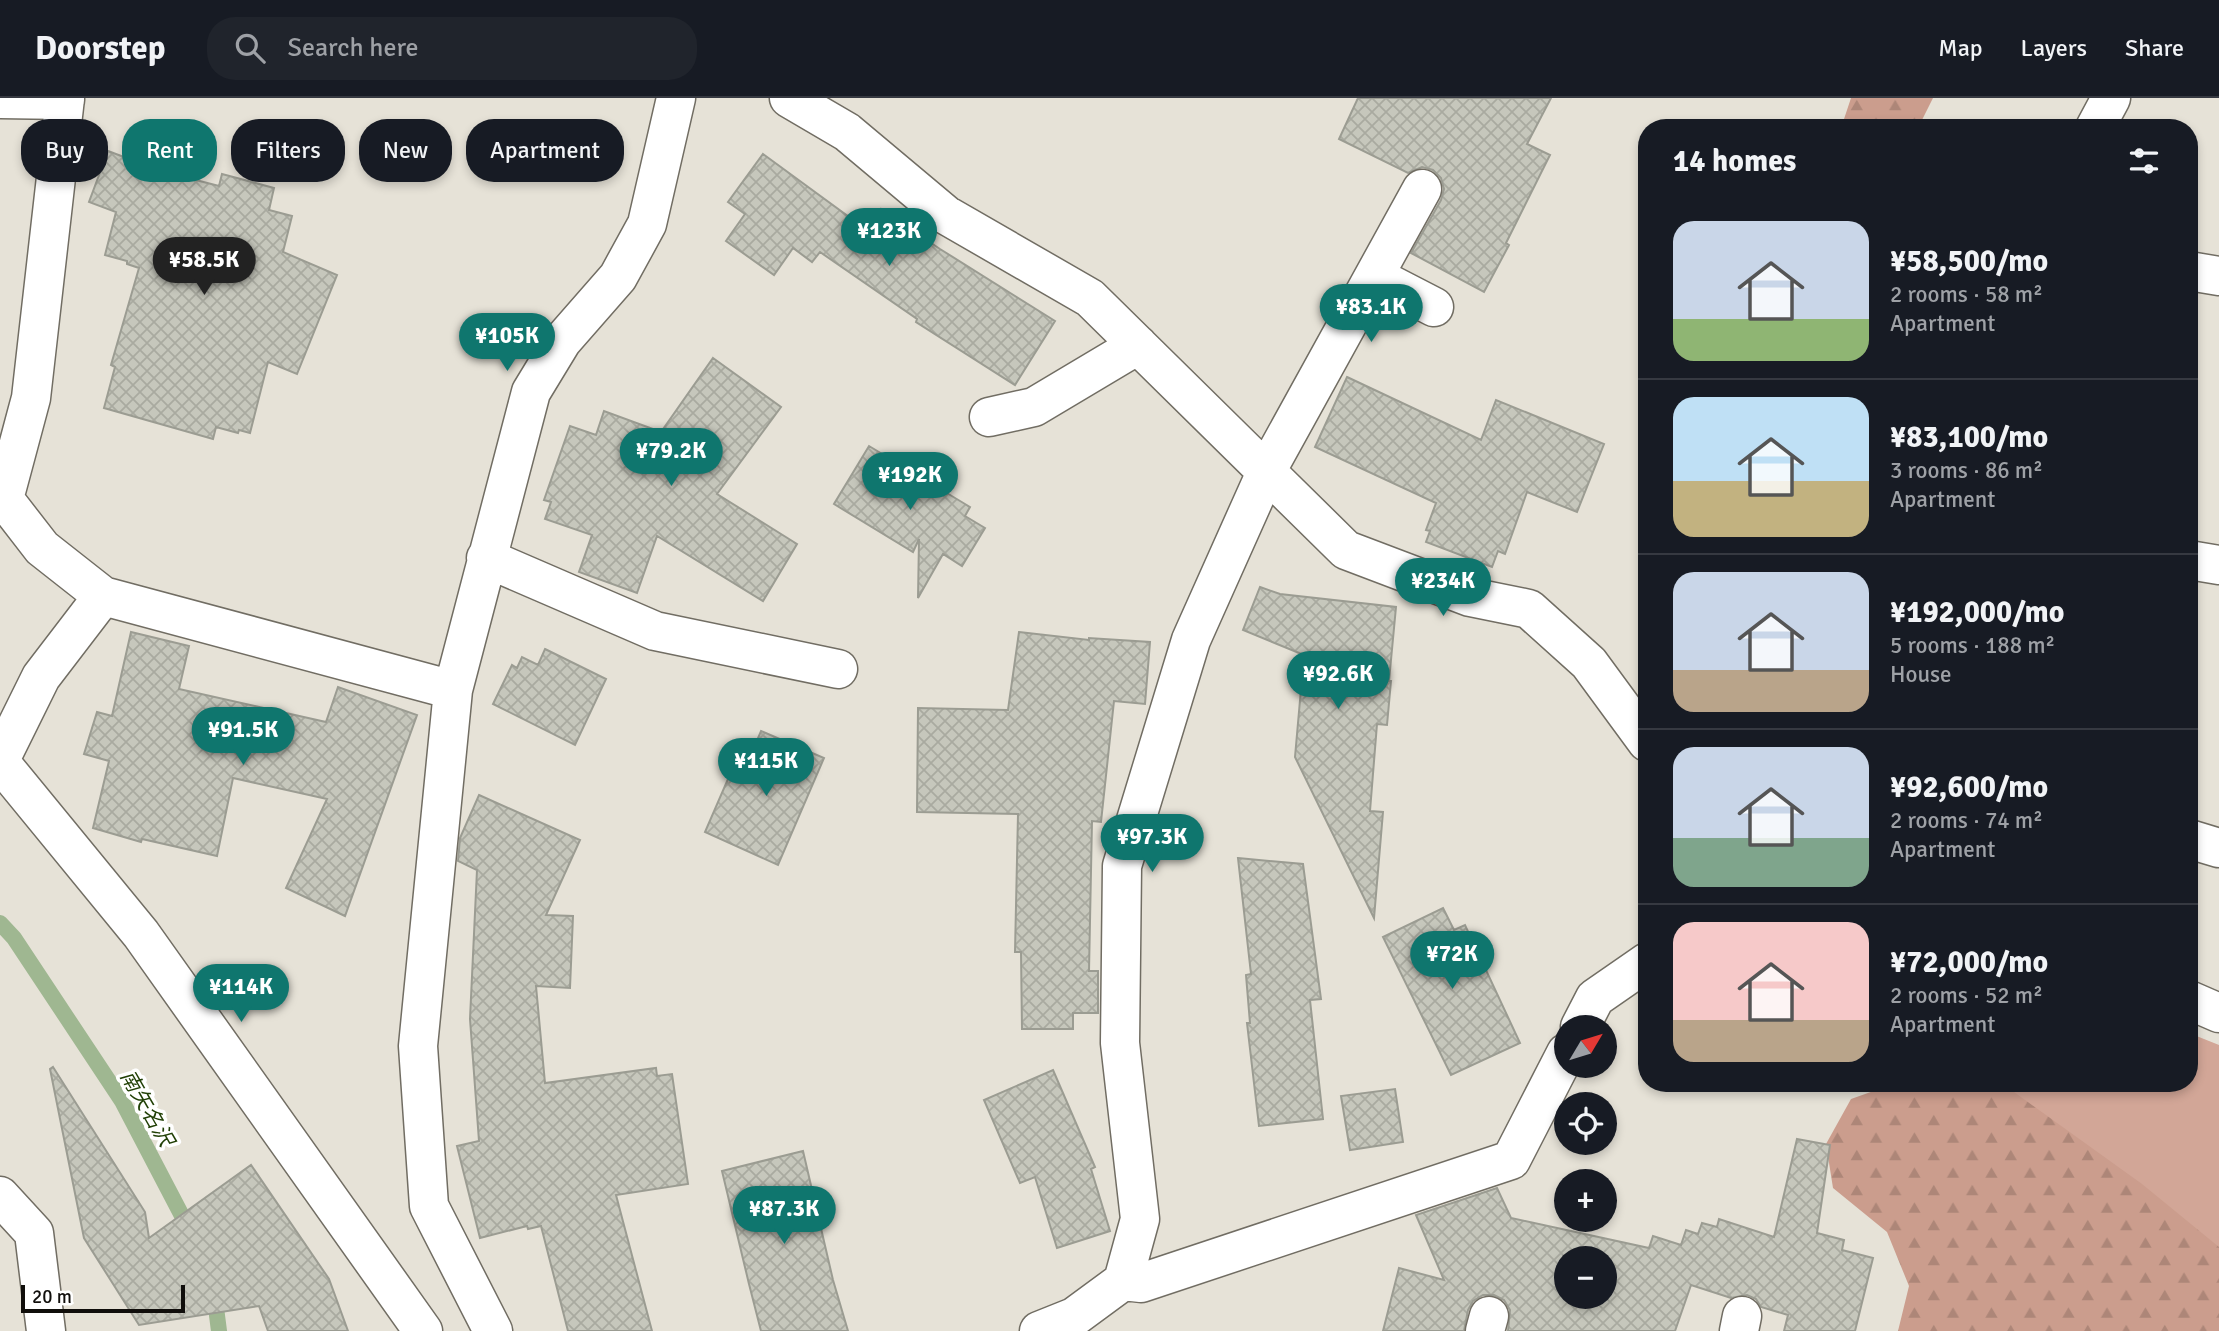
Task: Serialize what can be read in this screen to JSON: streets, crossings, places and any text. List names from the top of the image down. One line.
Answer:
{"water":["南矢名沢"],"scale_bar":"20 m","north":"top right","page":{"header":"Doorstep","search":"Search here","nav":["Map","Layers","Share"],"chip":["Buy","Rent","Filters","New","Apartment"],"heading":"14 homes","list":[{"name":"¥58,500/mo","note":"2 rooms · 58 m² · Apartment"},{"name":"¥83,100/mo","note":"3 rooms · 86 m² · Apartment"},{"name":"¥192,000/mo","note":"5 rooms · 188 m² · House"},{"name":"¥92,600/mo","note":"2 rooms · 74 m² · Apartment"},{"name":"¥72,000/mo","note":"2 rooms · 52 m² · Apartment"}],"price":["¥123K","¥58.5K","¥83.1K","¥105K","¥79.2K","¥192K","¥234K","¥92.6K","¥91.5K","¥115K","¥97.3K","¥72K","¥114K","¥87.3K"],"map_buttons":["+","−"],"scale":"20 m"}}
